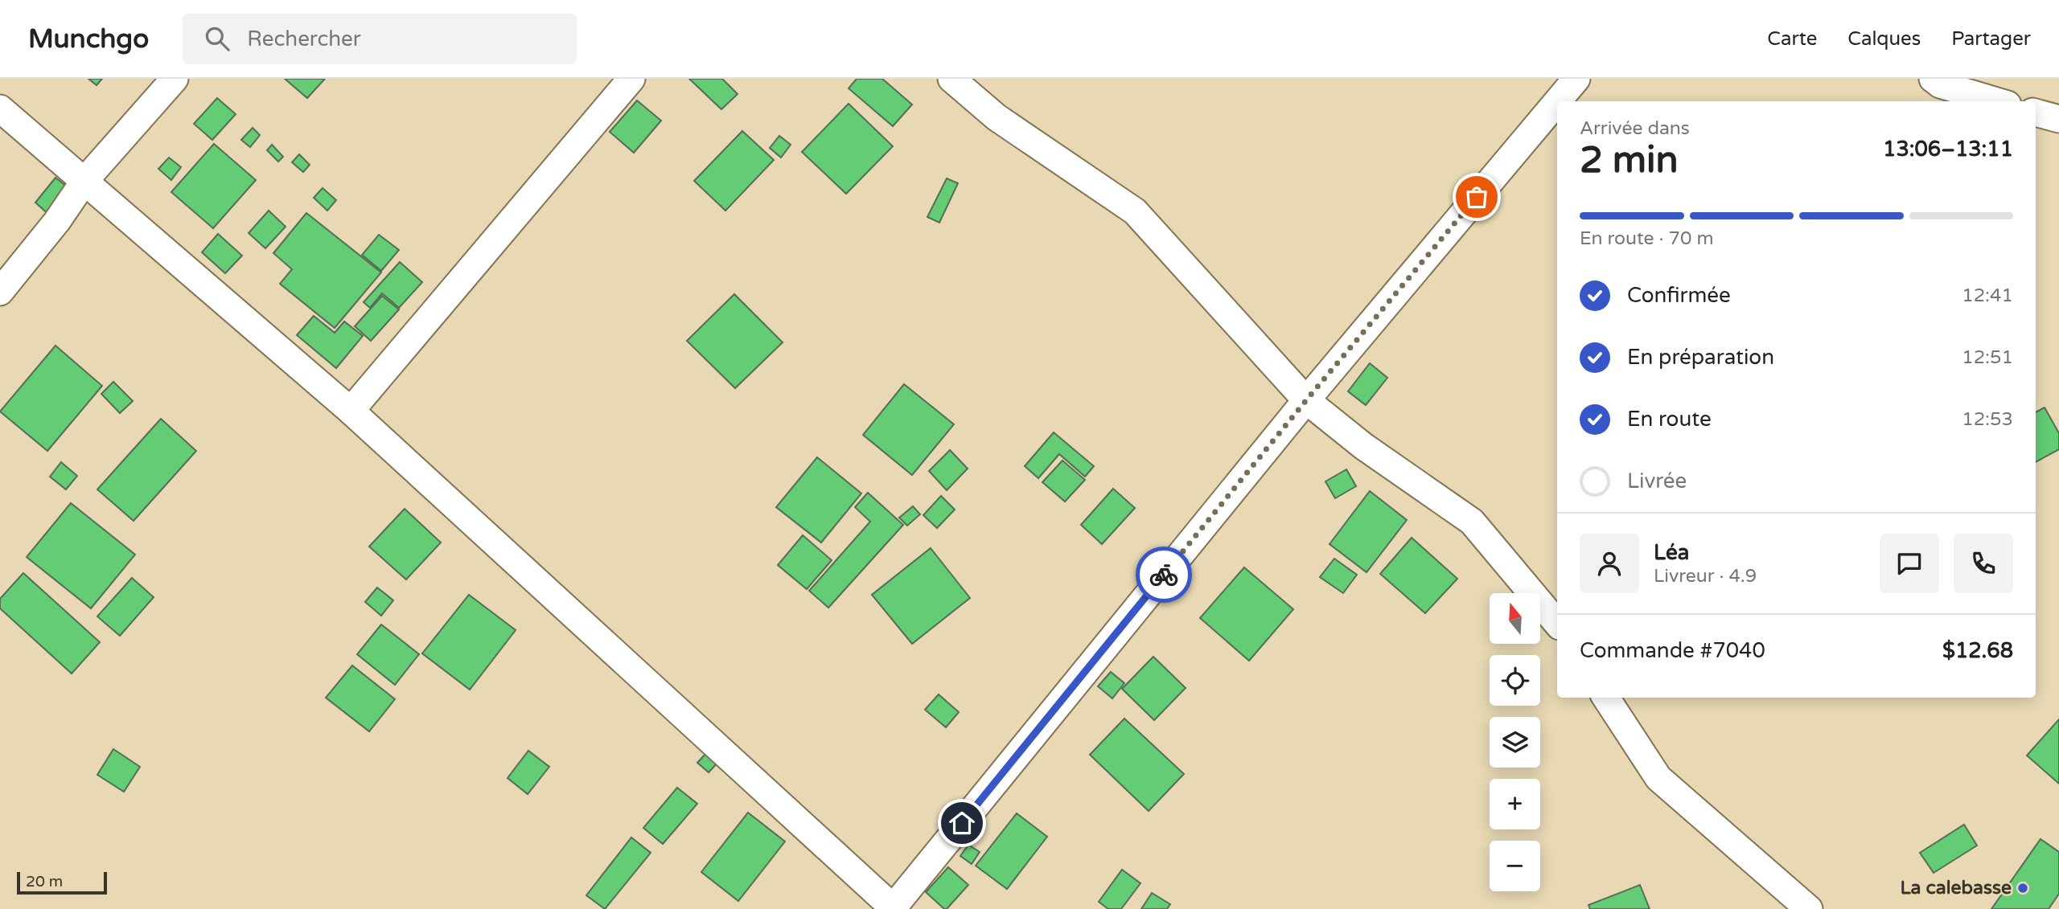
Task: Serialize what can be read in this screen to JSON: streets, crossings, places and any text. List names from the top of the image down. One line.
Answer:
{"places":["La calebasse"],"scale_bar":"20 m","north":"top","page":{"header":"Munchgo","search":"Rechercher","nav":["Carte","Calques","Partager"],"heading":["2 min","Arrivée dans","13:06–13:11"],"panel":["Léa","Livreur · 4.9","Commande #7040","$12.68"],"bar":"En route · 70 m","list":[["Confirmée","12:41"],["En préparation","12:51"],["En route","12:53"],"Livrée"],"map_buttons":["+","−"],"scale":"20 m"}}
